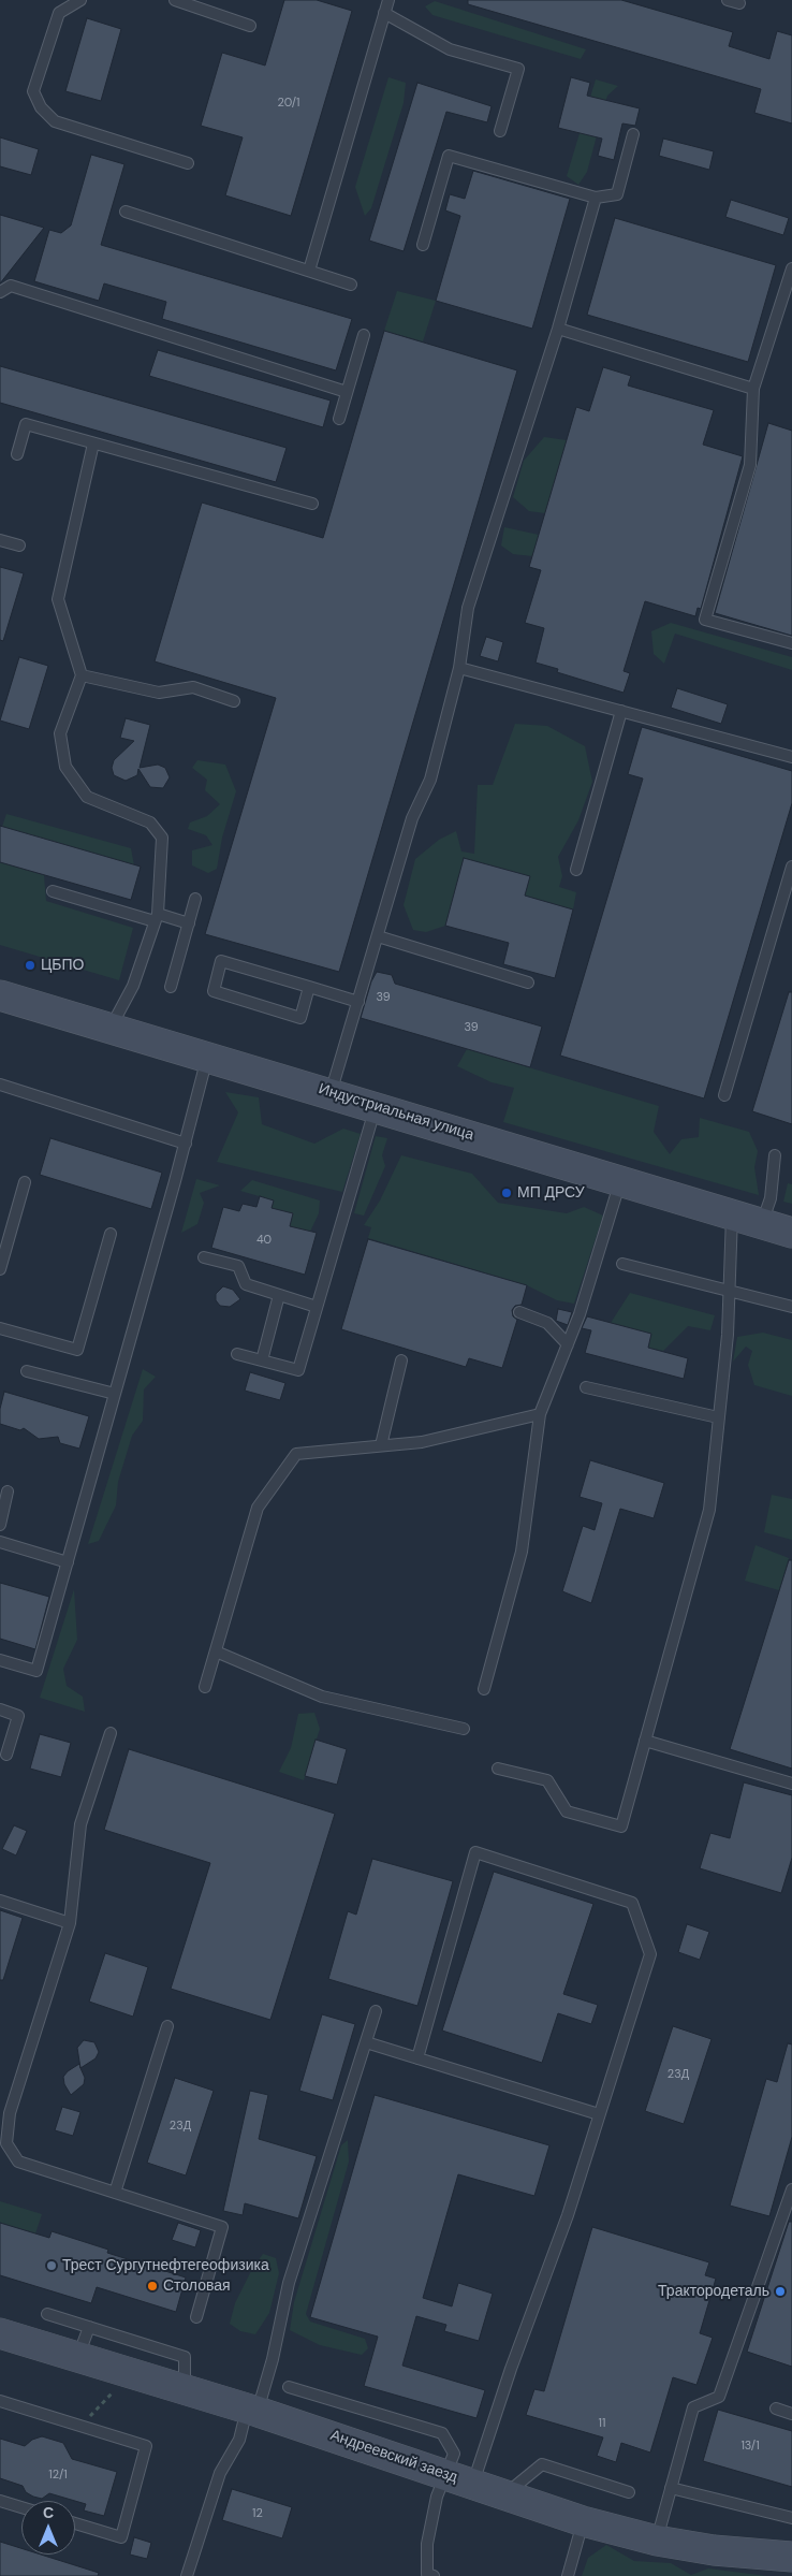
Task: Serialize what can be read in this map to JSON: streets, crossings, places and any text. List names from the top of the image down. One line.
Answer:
{"streets":{"main road":["Индустриальная улица","Андреевский заезд"]},"places":["ЦБПО","МП ДРСУ","Трест Сургутнефтегеофизика","Столовая","Трактородеталь"],"house_numbers":["20/1","39","39","40","23Д","23Д","11","13/1","12/1","12"],"north":"top"}
